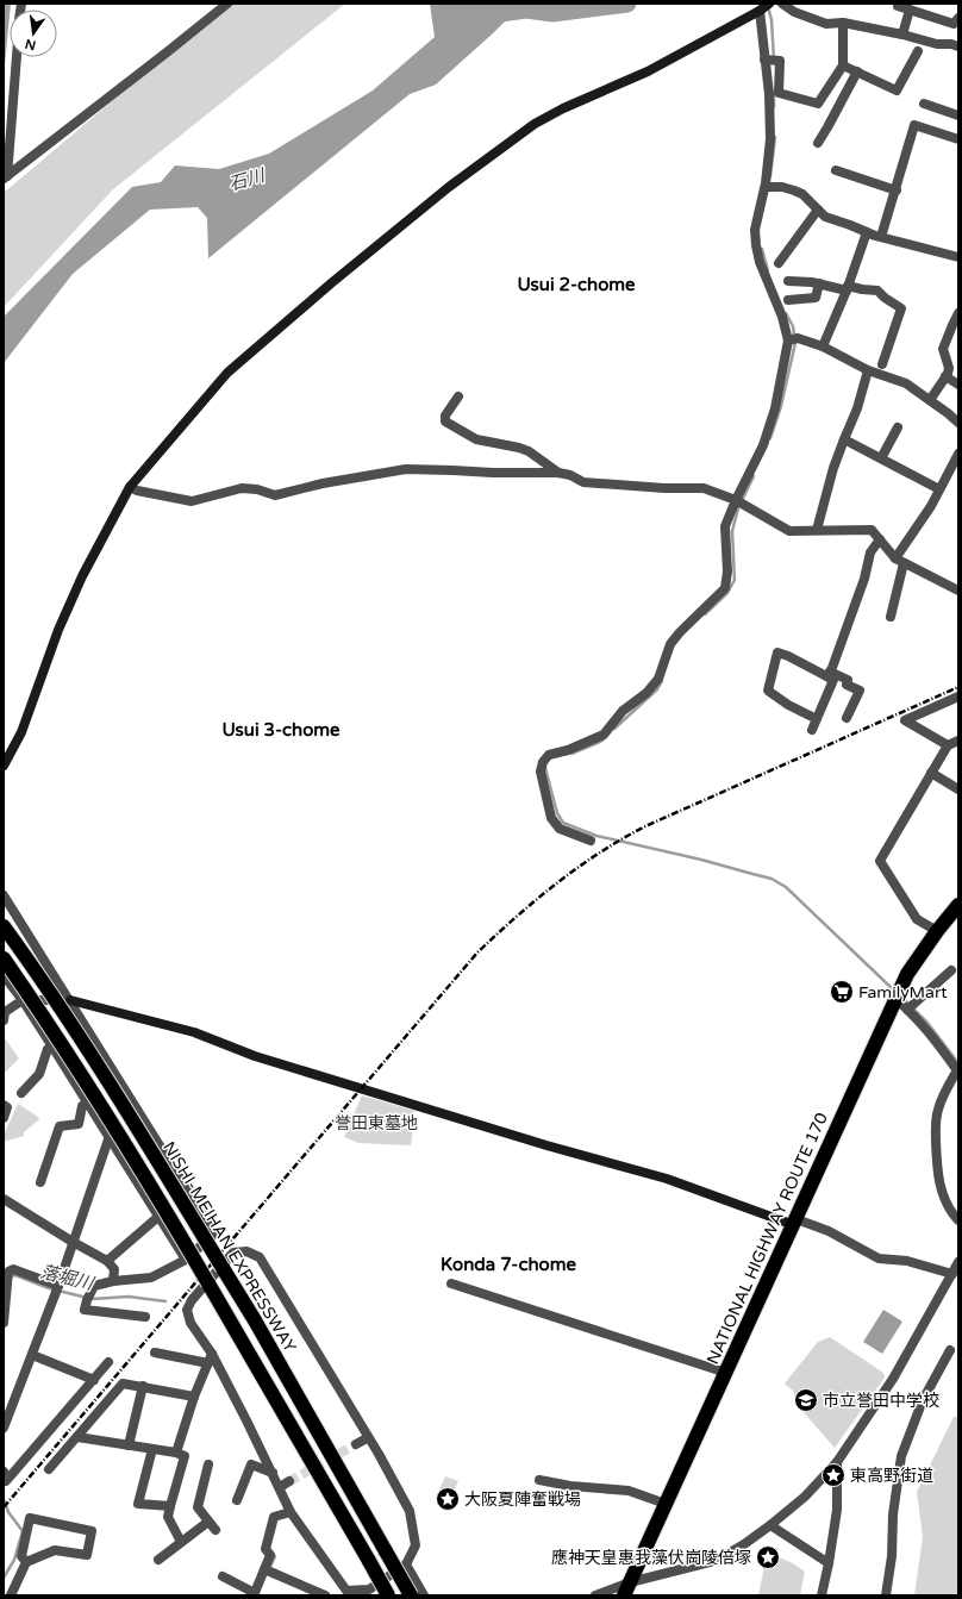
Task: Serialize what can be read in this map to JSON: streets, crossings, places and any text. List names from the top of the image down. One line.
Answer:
{"streets":{"highway":["NATIONAL HIGHWAY ROUTE 170","NISHI-MEIHAN EXPRESSWAY"]},"districts":["Usui 2-chome","Usui 3-chome","Konda 7-chome"],"water":["石川","落堀川"],"parks":["誉田東墓地"],"places":{"supermarket":["FamilyMart"],"school or university":["市立誉田中学校"],"place":["東高野街道","大阪夏陣奮戦場","應神天皇惠我藻伏崗陵倍塚"]},"north":"bottom"}
